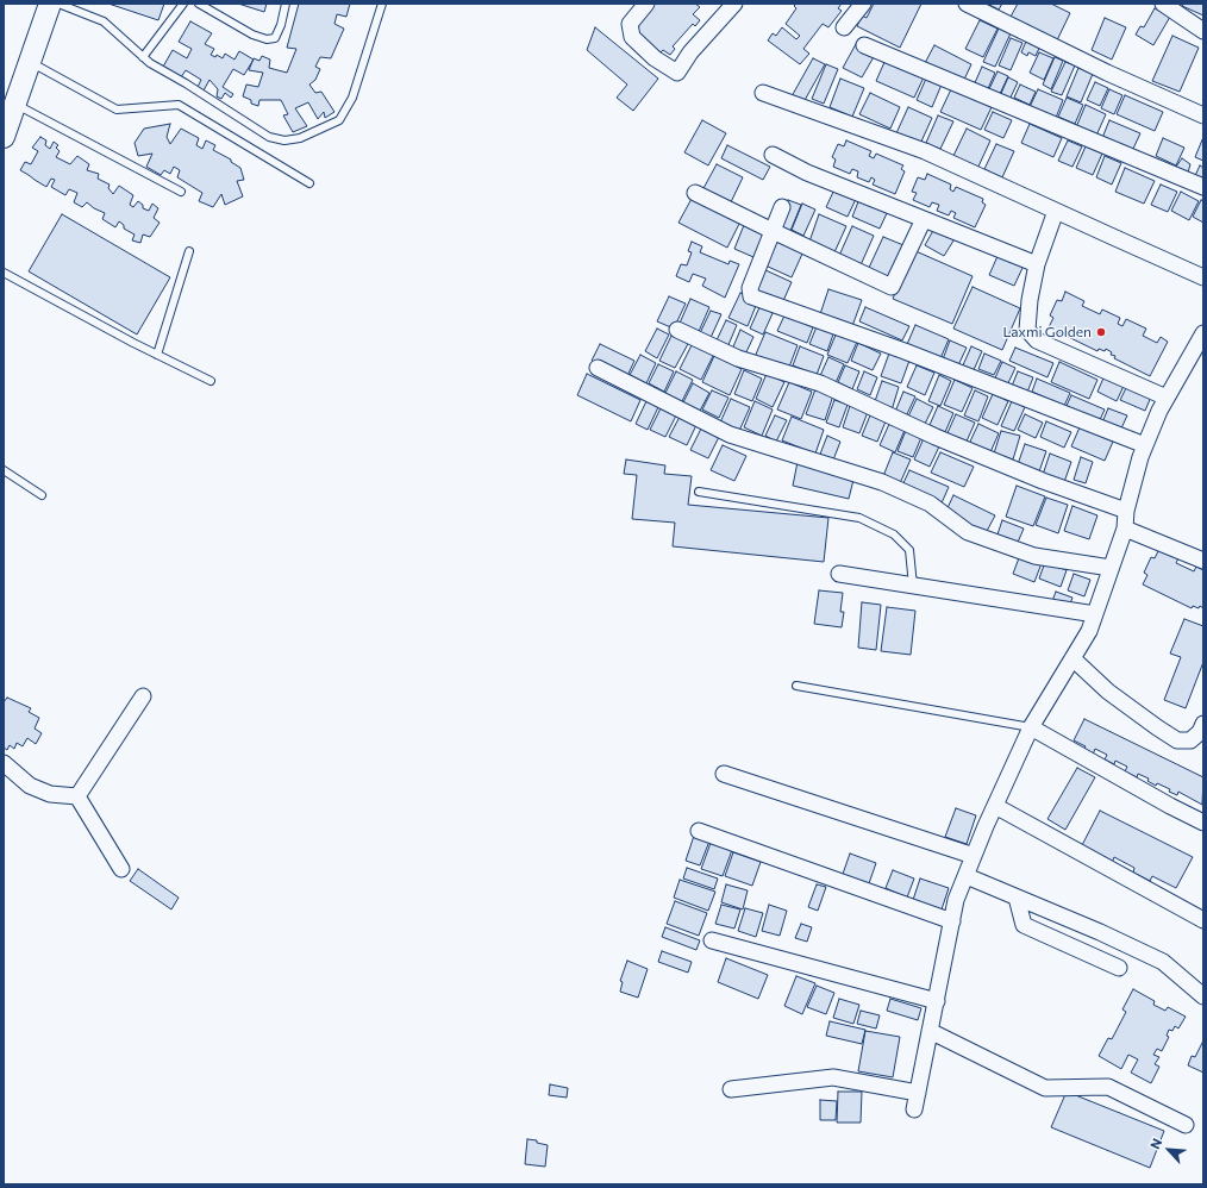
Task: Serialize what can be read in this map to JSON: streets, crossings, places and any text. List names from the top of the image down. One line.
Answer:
{"places":["Laxmi Golden"],"north":"top left"}
